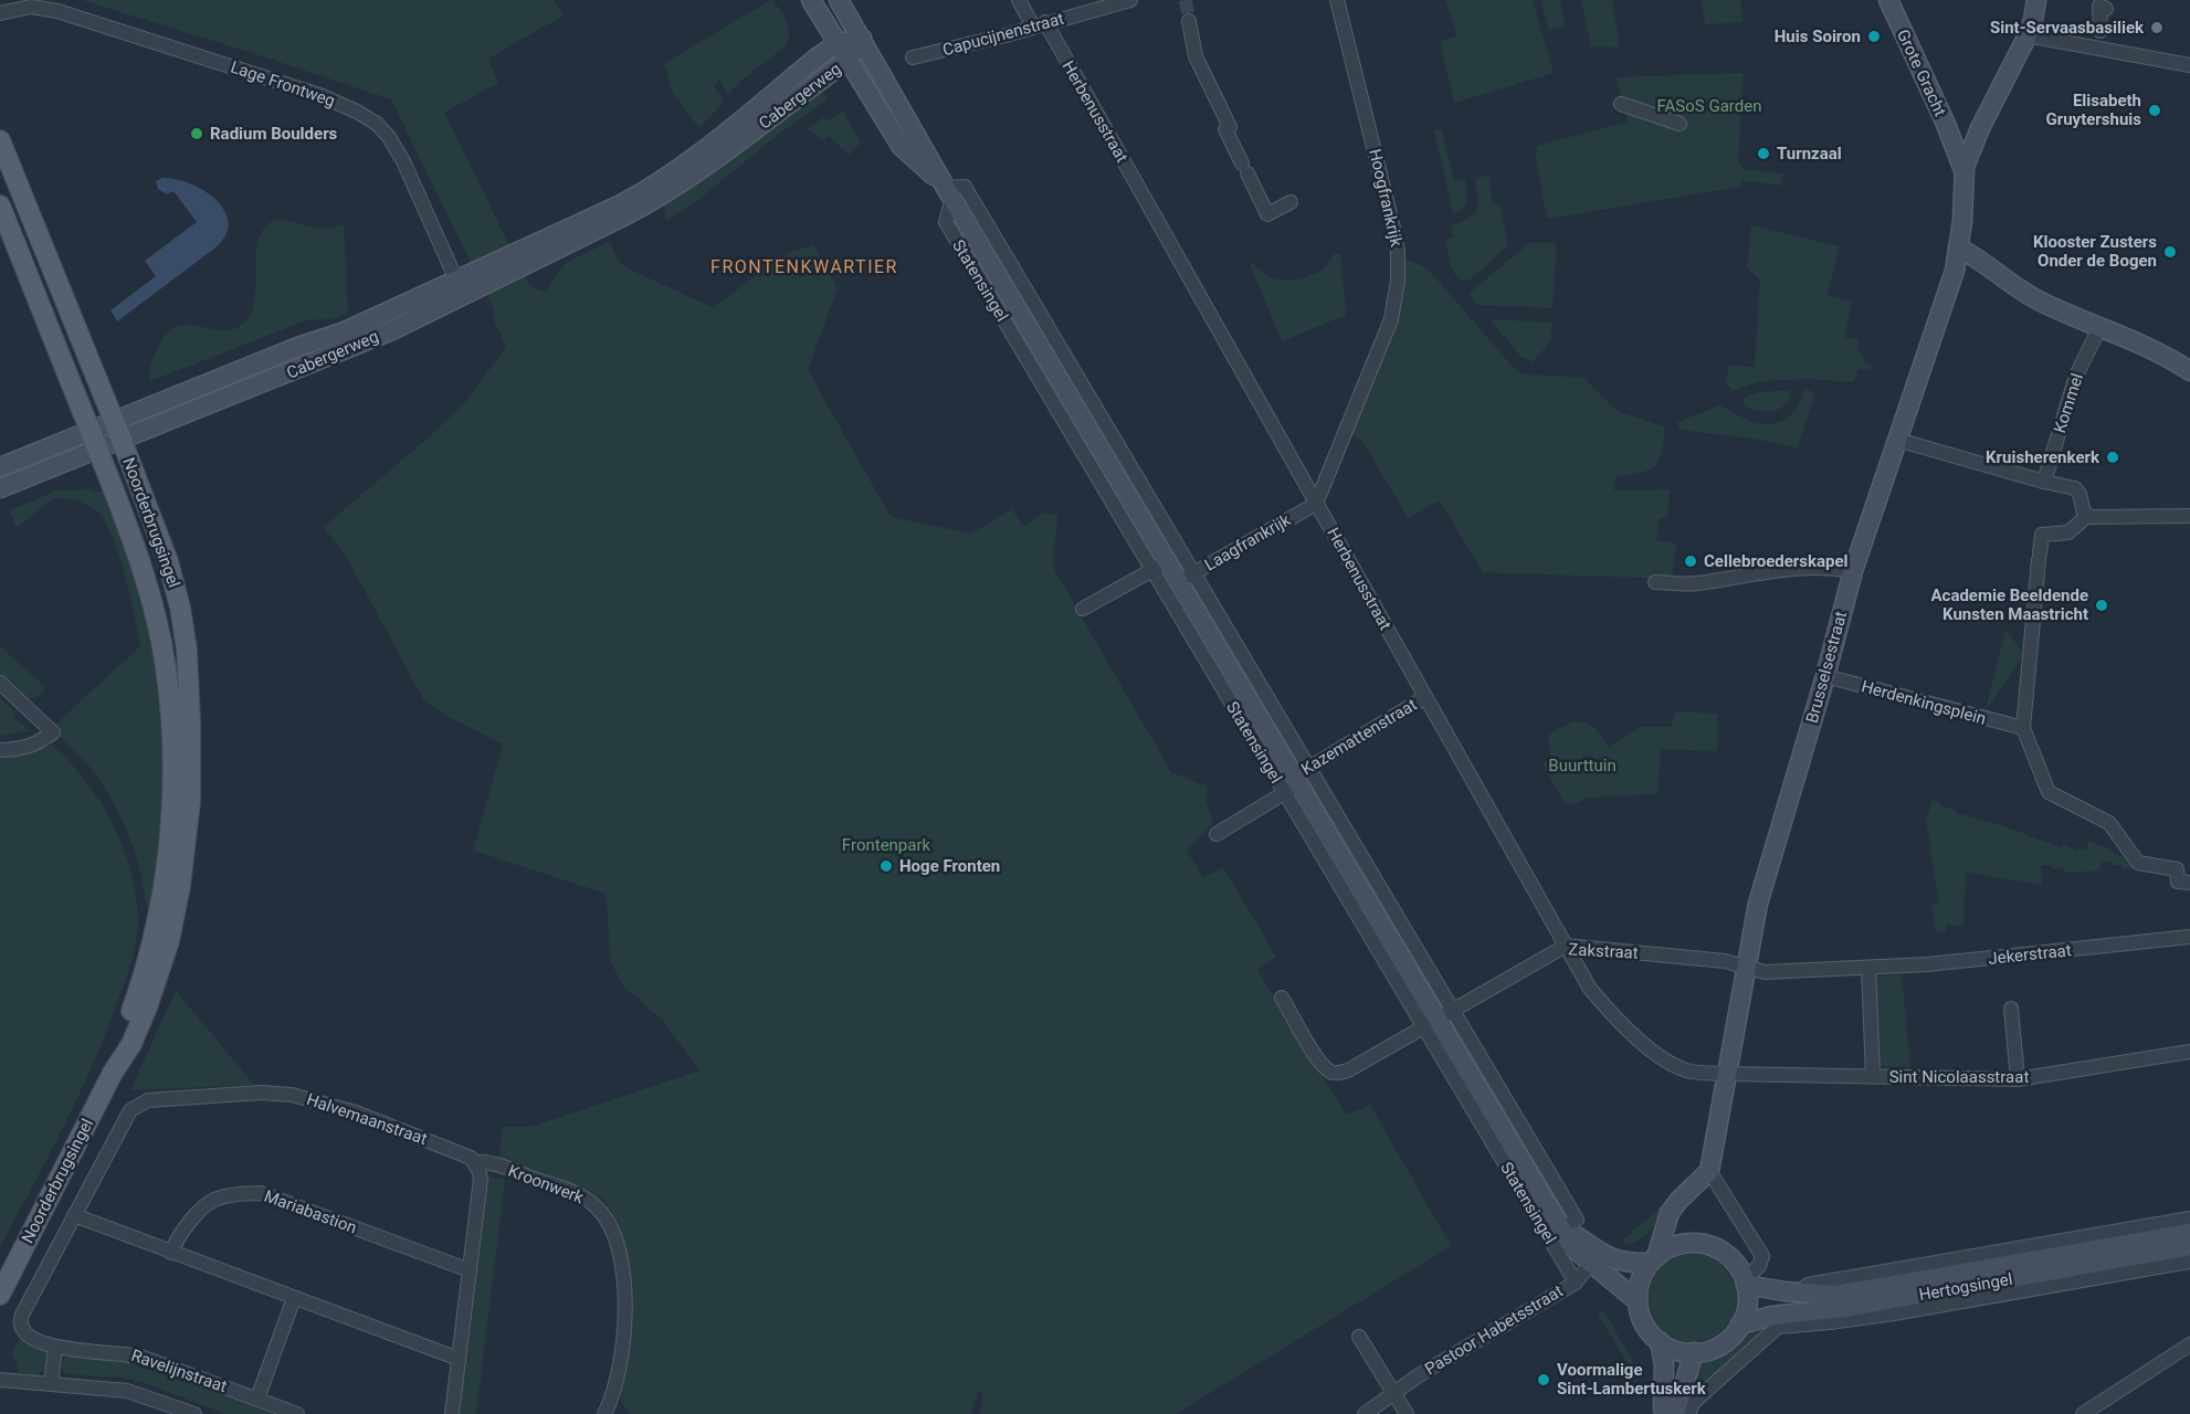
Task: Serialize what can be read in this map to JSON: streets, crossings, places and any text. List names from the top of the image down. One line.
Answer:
{"streets":{"main road":["Noorderbrugsingel"],"street":["Capucijnenstraat","Grote Gracht","Lage Frontweg","Cabergerweg","Herbenusstraat","Hoogfrankrijk","Statensingel","Kommel","Laagfrankrijk","Brusselsestraat","Herdenkingsplein","Kazemattenstraat","Zakstraat","Jekerstraat","Sint Nicolaasstraat","Halvemaanstraat","Kroonwerk","Mariabastion","Hertogsingel","Pastoor Habetsstraat","Ravelijnstraat"]},"crossings":[["Capucijnenstraat","Herbenusstraat"],["Grote Gracht","Brusselsestraat"],["Lage Frontweg","Cabergerweg"],["Cabergerweg","Statensingel"],["Cabergerweg","Noorderbrugsingel"],["Herbenusstraat","Hoogfrankrijk"],["Herbenusstraat","Laagfrankrijk"],["Herbenusstraat","Brusselsestraat"],["Herbenusstraat","Kazemattenstraat"],["Herbenusstraat","Zakstraat"],["Herbenusstraat","Sint Nicolaasstraat"],["Hoogfrankrijk","Laagfrankrijk"],["Statensingel","Laagfrankrijk"],["Statensingel","Kazemattenstraat"],["Statensingel","Zakstraat"],["Statensingel","Hertogsingel"],["Statensingel","Pastoor Habetsstraat"],["Brusselsestraat","Herdenkingsplein"],["Brusselsestraat","Zakstraat"],["Brusselsestraat","Jekerstraat"],["Brusselsestraat","Sint Nicolaasstraat"],["Zakstraat","Jekerstraat"],["Halvemaanstraat","Kroonwerk"],["Halvemaanstraat","Ravelijnstraat"]],"districts":["FRONTENKWARTIER"],"parks":["FASoS Garden","Buurttuin","Frontenpark"],"places":["Sint-Servaasbasiliek","Huis Soiron","Elisabeth Gruytershuis","Radium Boulders","Turnzaal","Klooster Zusters Onder de Bogen","Kruisherenkerk","Cellebroederskapel","Academie Beeldende Kunsten Maastricht","Hoge Fronten","Voormalige Sint-Lambertuskerk"]}
